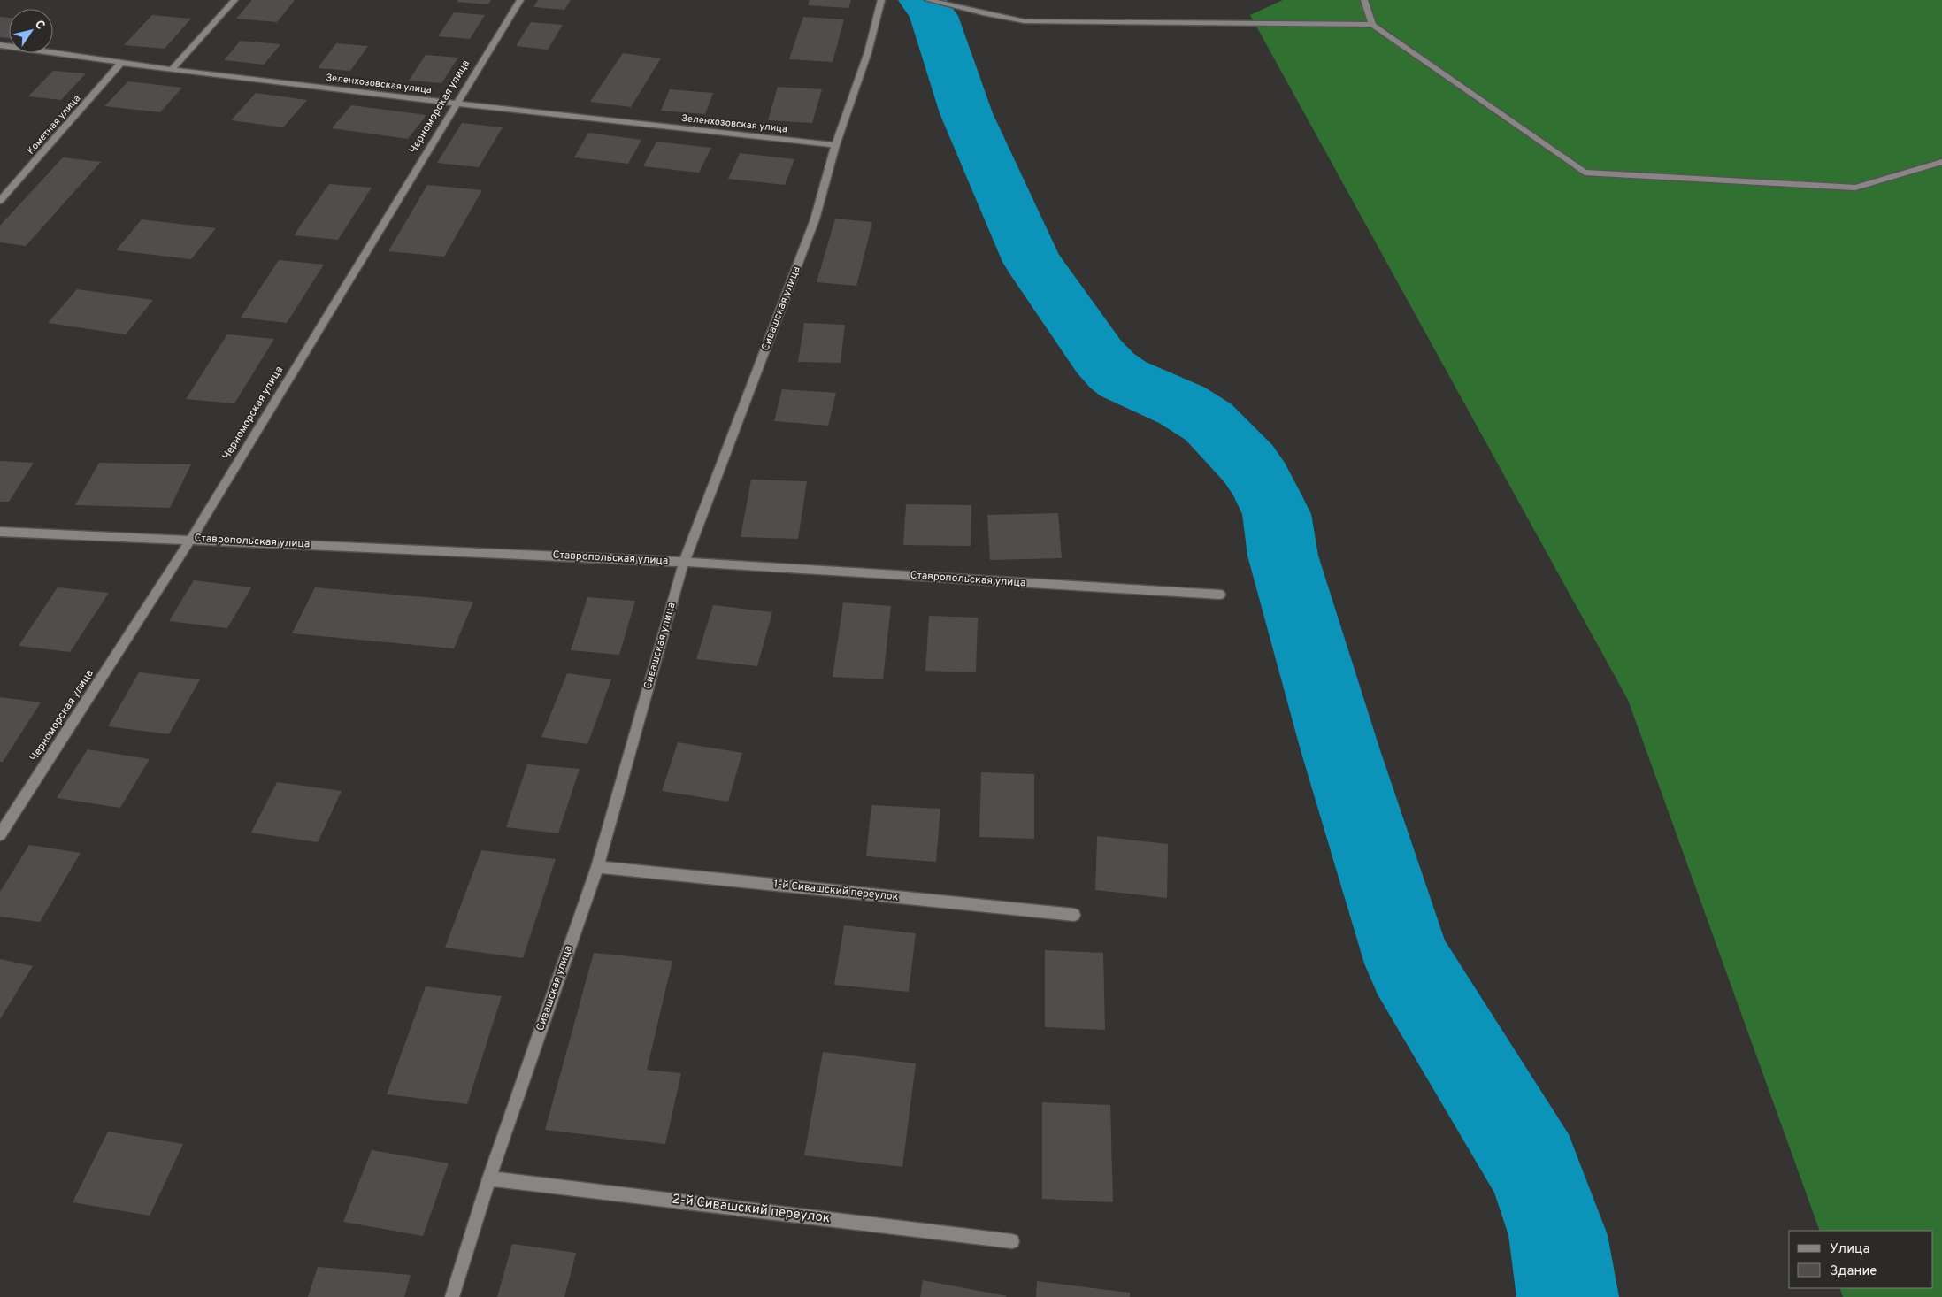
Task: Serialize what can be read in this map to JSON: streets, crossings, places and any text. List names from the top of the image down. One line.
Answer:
{"streets":{"street":["Зеленхозовская улица","Черноморская улица","Кометная улица","Сивашская улица","Ставропольская улица","1-й Сивашский переулок","2-й Сивашский переулок"]},"crossings":[["Зеленхозовская улица","Черноморская улица"],["Зеленхозовская улица","Кометная улица"],["Зеленхозовская улица","Сивашская улица"],["Черноморская улица","Ставропольская улица"],["Сивашская улица","Ставропольская улица"],["Сивашская улица","1-й Сивашский переулок"],["Сивашская улица","2-й Сивашский переулок"]],"legend":["Улица","Здание"],"north":"top right"}
